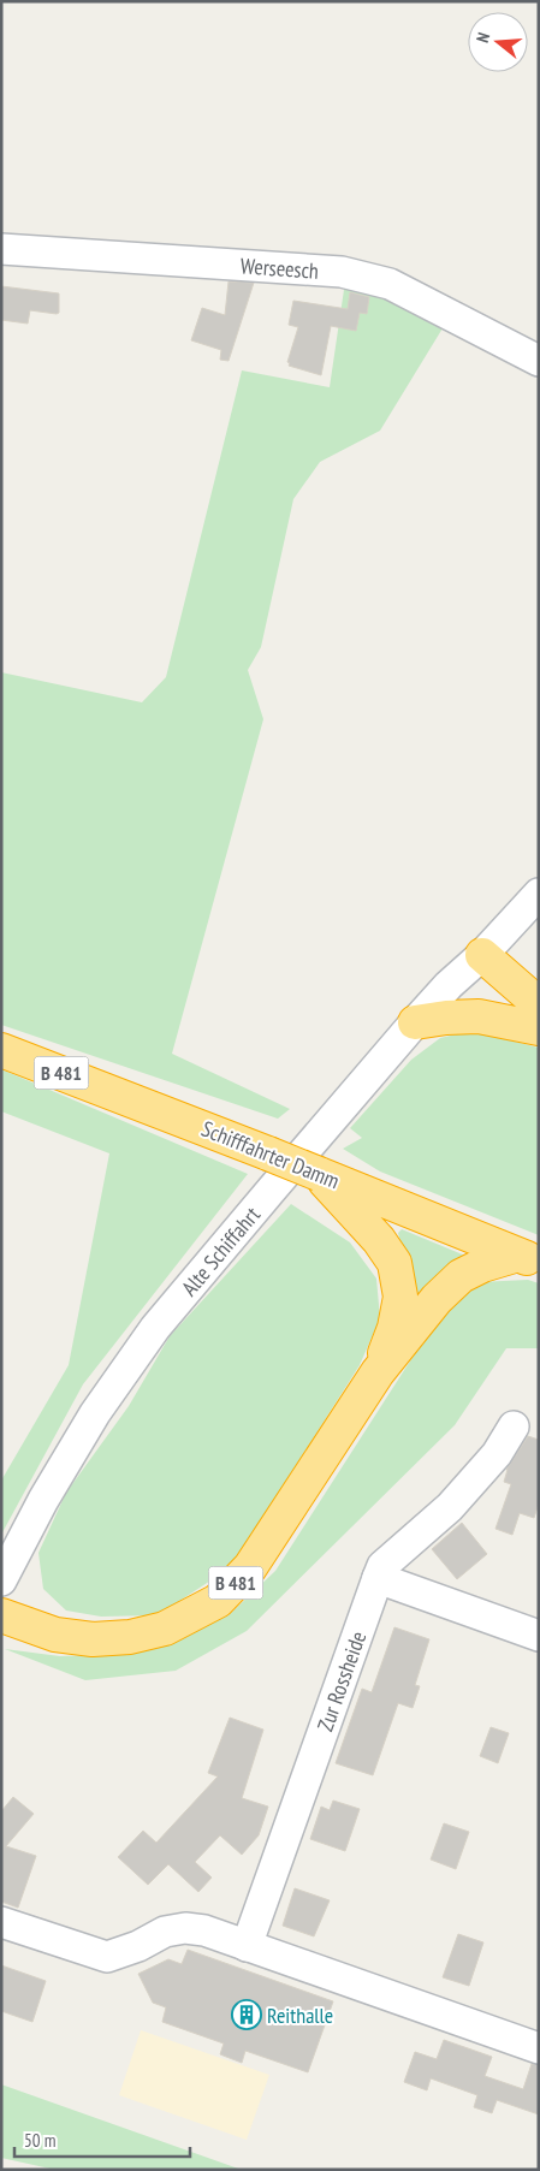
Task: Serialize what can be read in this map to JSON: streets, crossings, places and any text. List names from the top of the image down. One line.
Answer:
{"streets":{"highway":["B 481","Schifffahrter Damm"],"street":["Werseesch","Alte Schiffahrt","Zur Rossheide"]},"crossings":[["B 481","Schifffahrter Damm"]],"places":{"building":["Reithalle"]},"scale_bar":"50 m","north":"left"}
